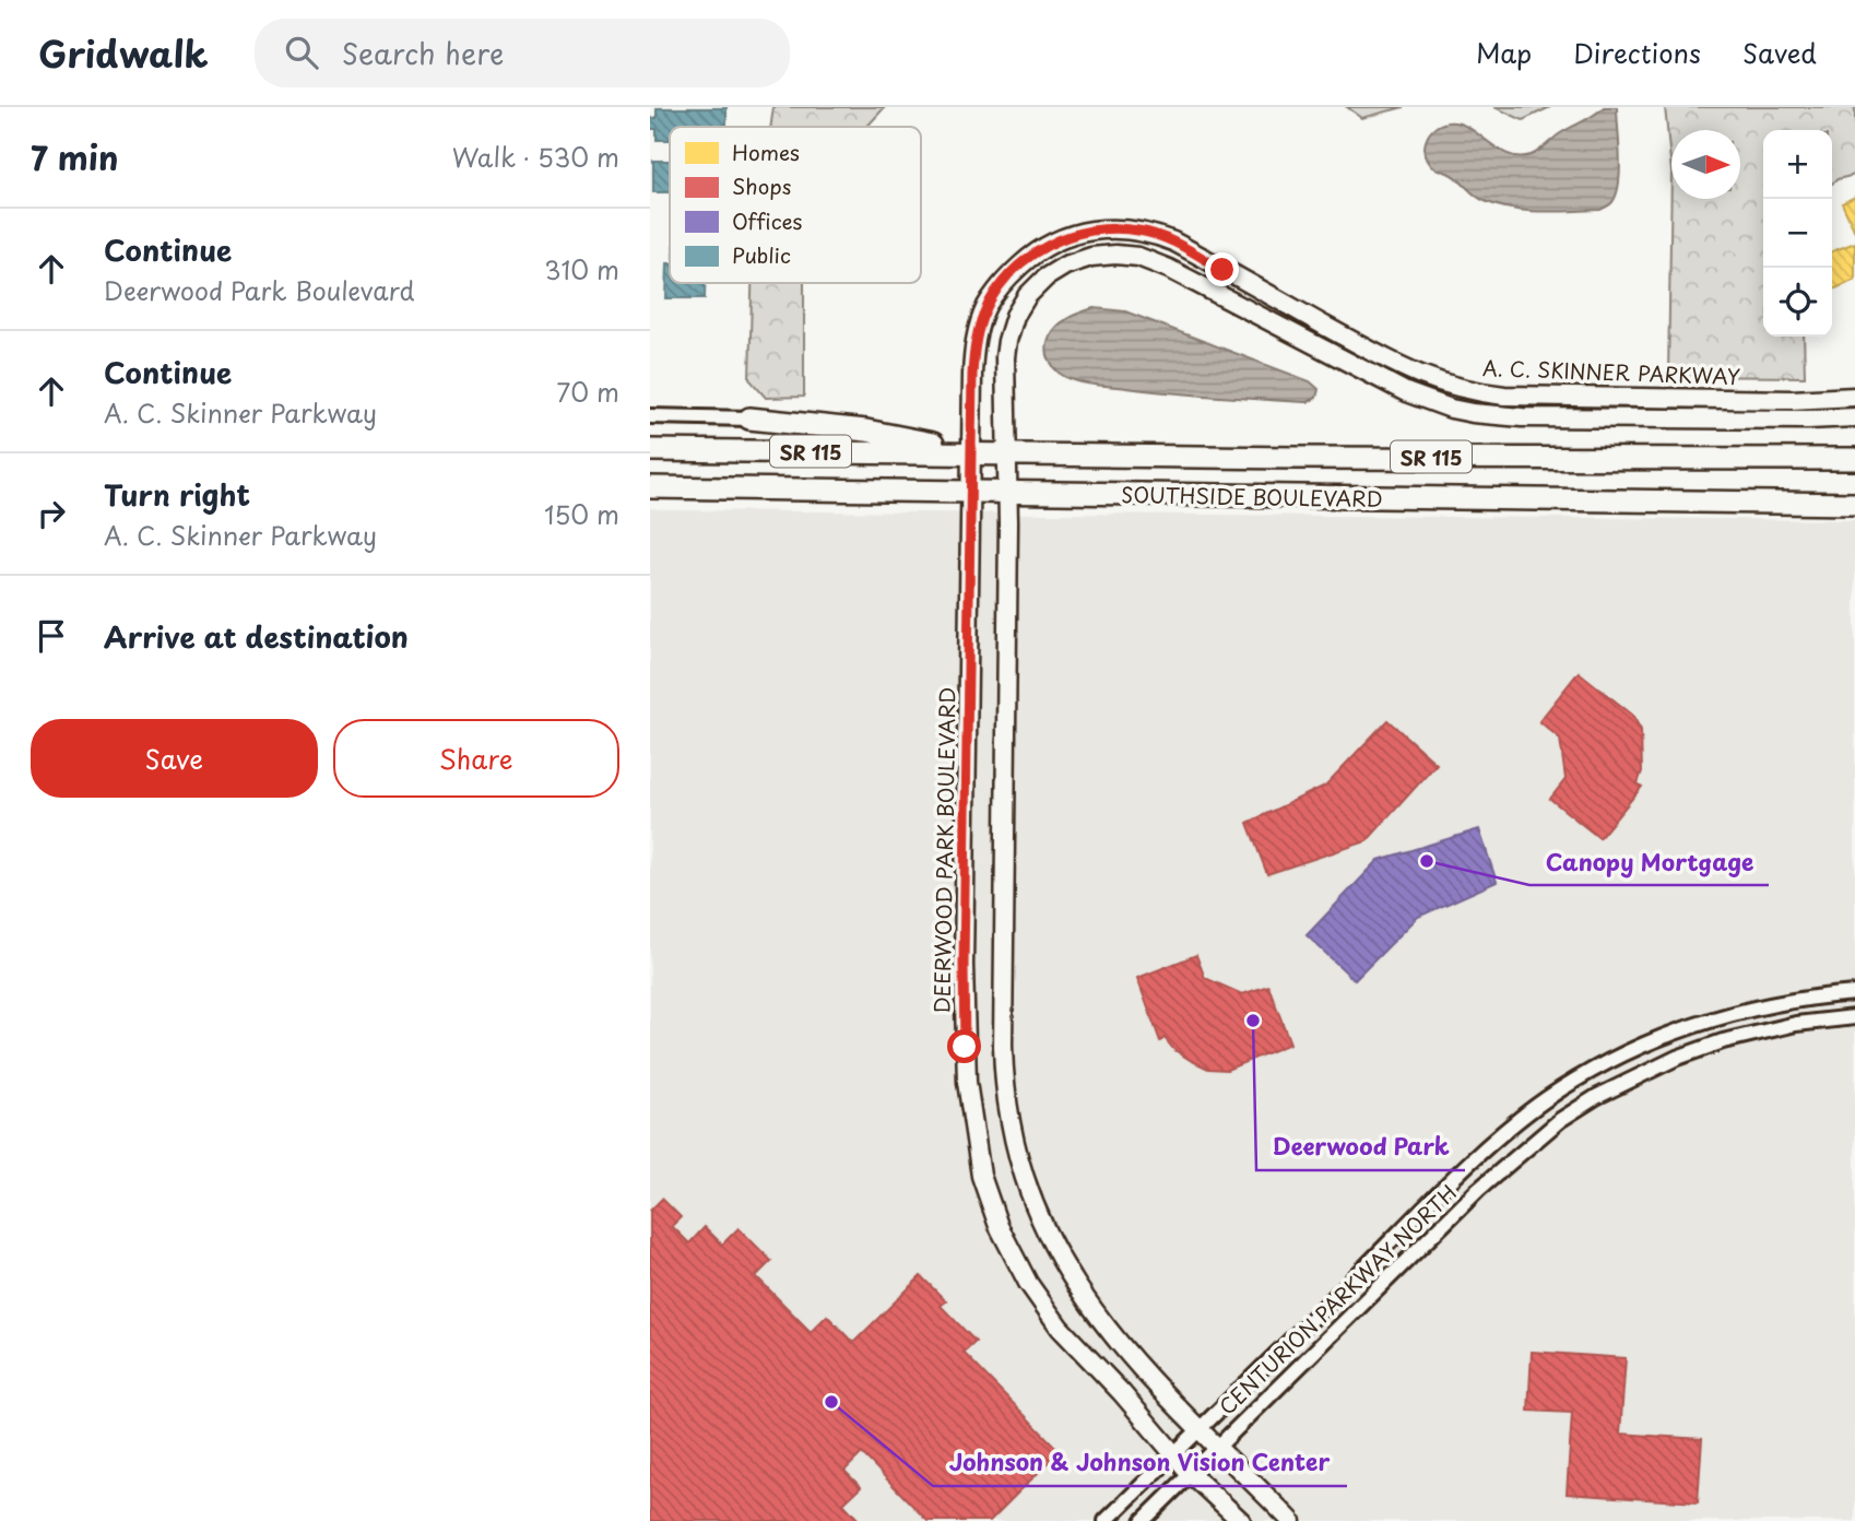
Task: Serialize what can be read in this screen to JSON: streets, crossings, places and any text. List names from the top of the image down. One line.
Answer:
{"streets":{"highway":["SR 115","SOUTHSIDE BOULEVARD"],"main road":["A. C. SKINNER PARKWAY","DEERWOOD PARK BOULEVARD"],"street":["CENTURION PARKWAY NORTH"]},"crossings":[["A. C. SKINNER PARKWAY","SOUTHSIDE BOULEVARD"],["A. C. SKINNER PARKWAY","DEERWOOD PARK BOULEVARD"],["SOUTHSIDE BOULEVARD","DEERWOOD PARK BOULEVARD"],["DEERWOOD PARK BOULEVARD","CENTURION PARKWAY NORTH"]],"places":["Canopy Mortgage","Deerwood Park","Johnson & Johnson Vision Center"],"legend":["Homes","Shops","Offices","Public"],"north":"right","page":{"header":"Gridwalk","search":"Search here","nav":["Map","Directions","Saved"],"heading":["7 min","Walk · 530 m"],"map_buttons":["+","−"],"list":[["Continue","Deerwood Park Boulevard","310 m"],["Continue","A. C. Skinner Parkway","70 m"],["Turn right","A. C. Skinner Parkway","150 m"],"Arrive at destination"],"buttons":["Save","Share"]}}
